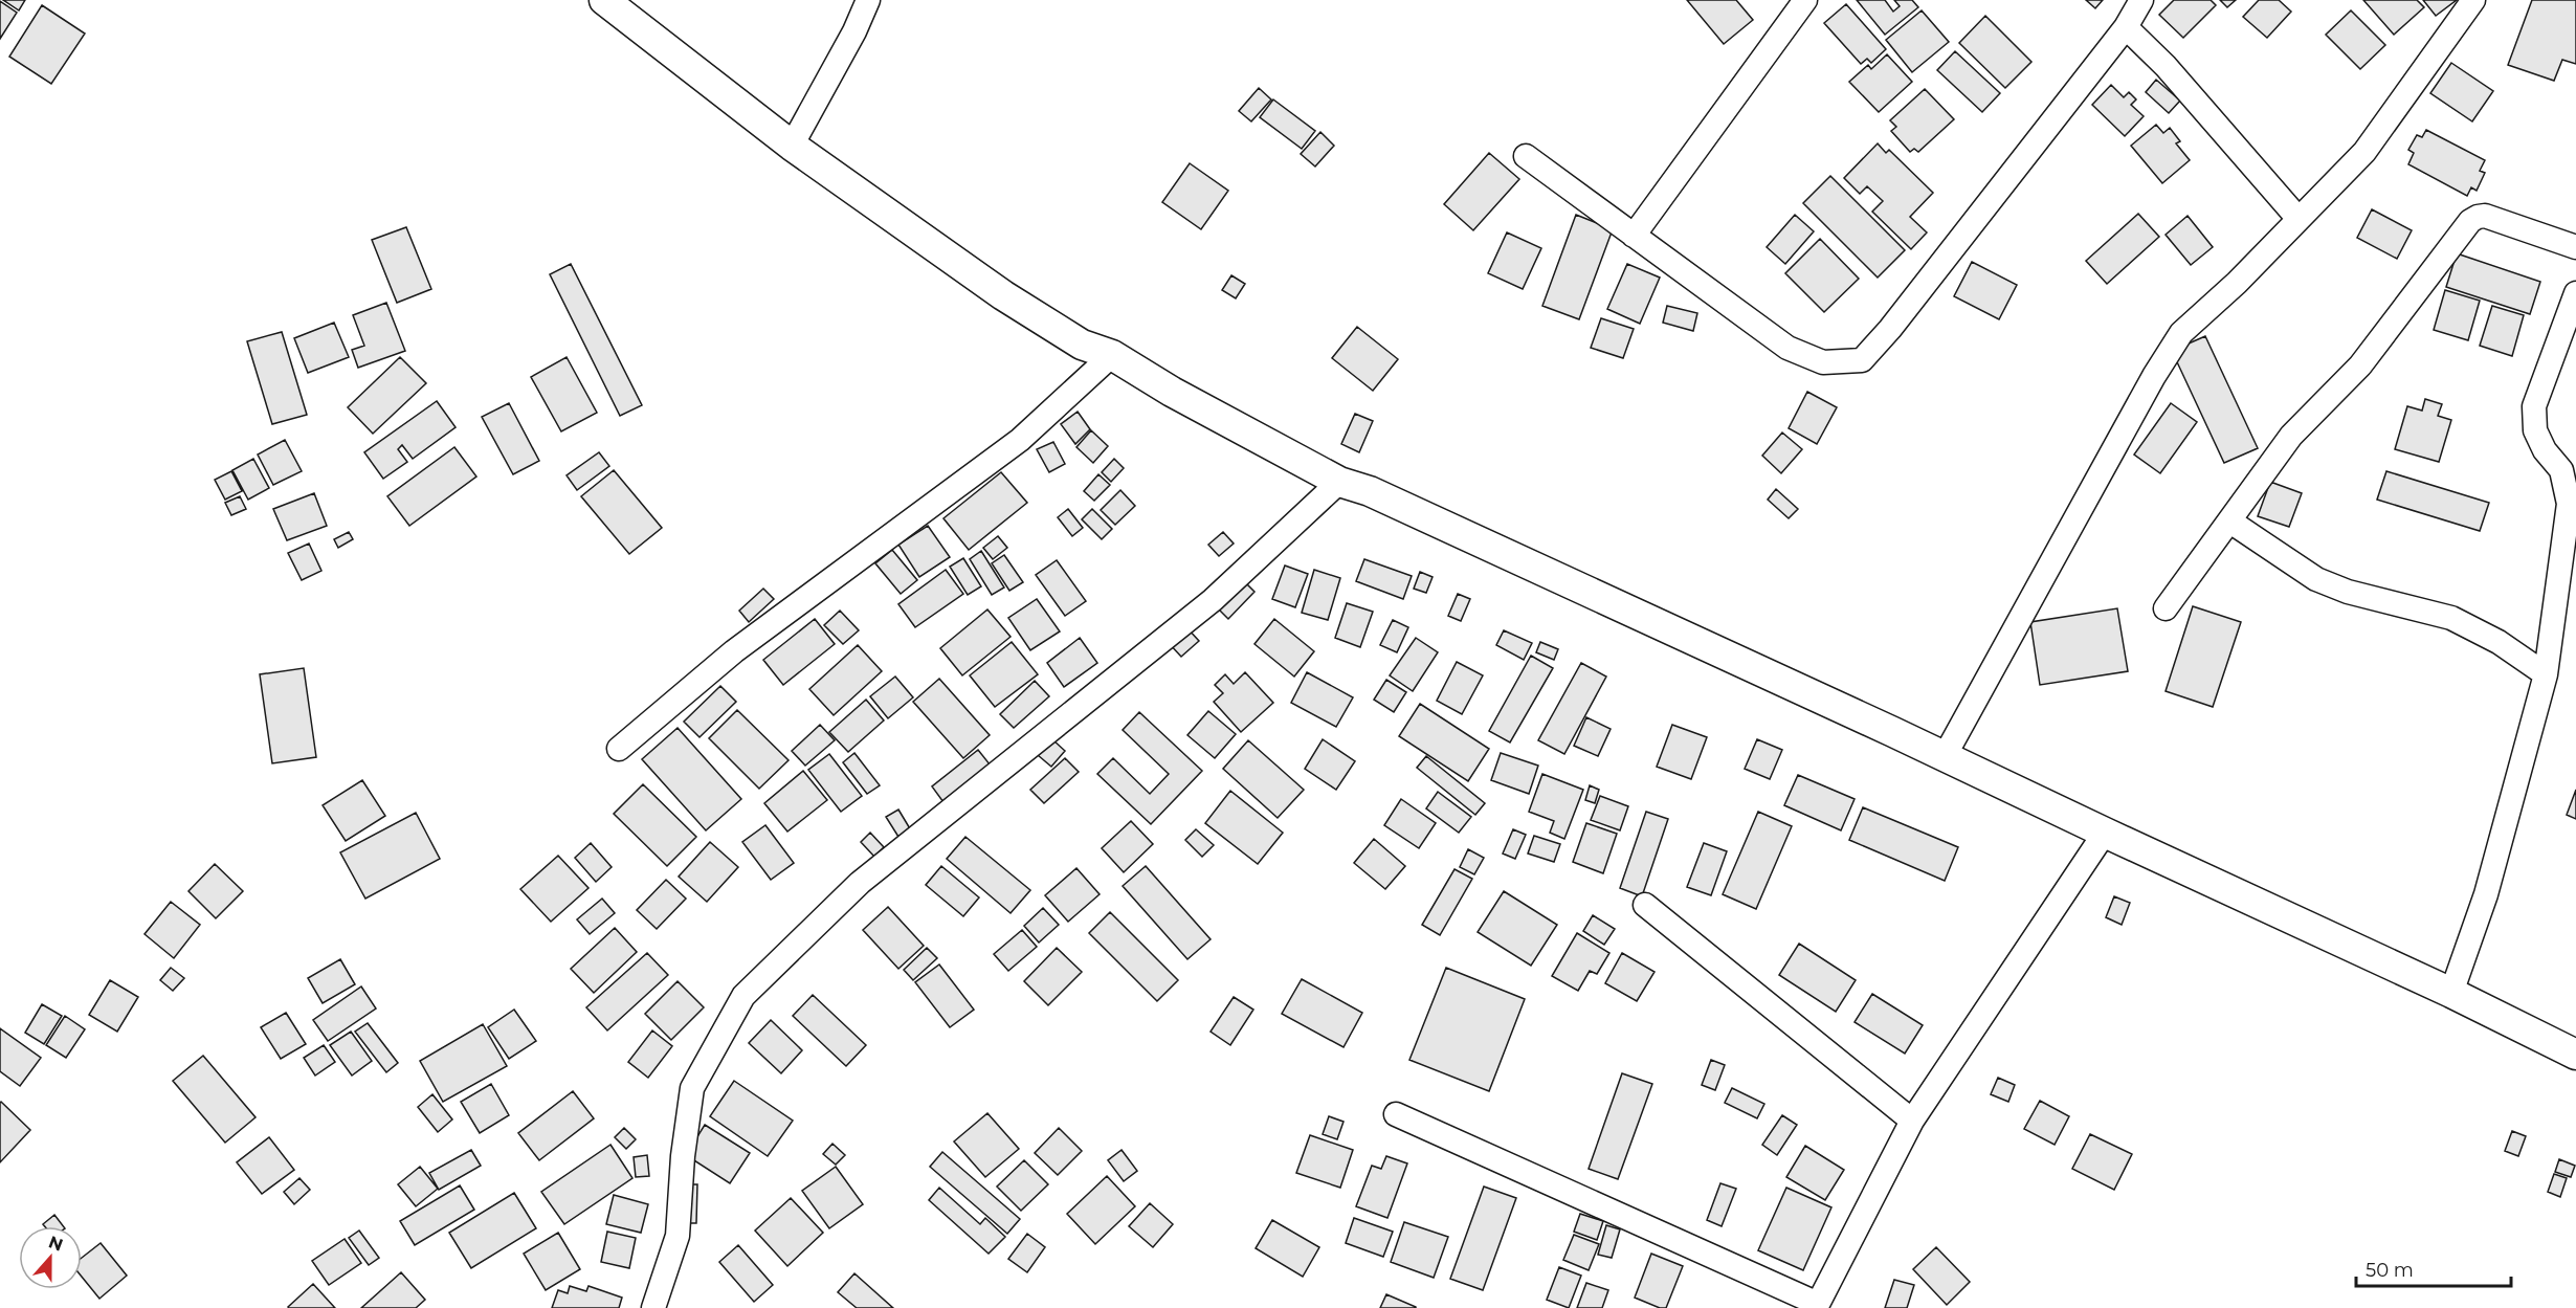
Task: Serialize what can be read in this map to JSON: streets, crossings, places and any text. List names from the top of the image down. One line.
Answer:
{"scale_bar":"50 m","north":"top"}
